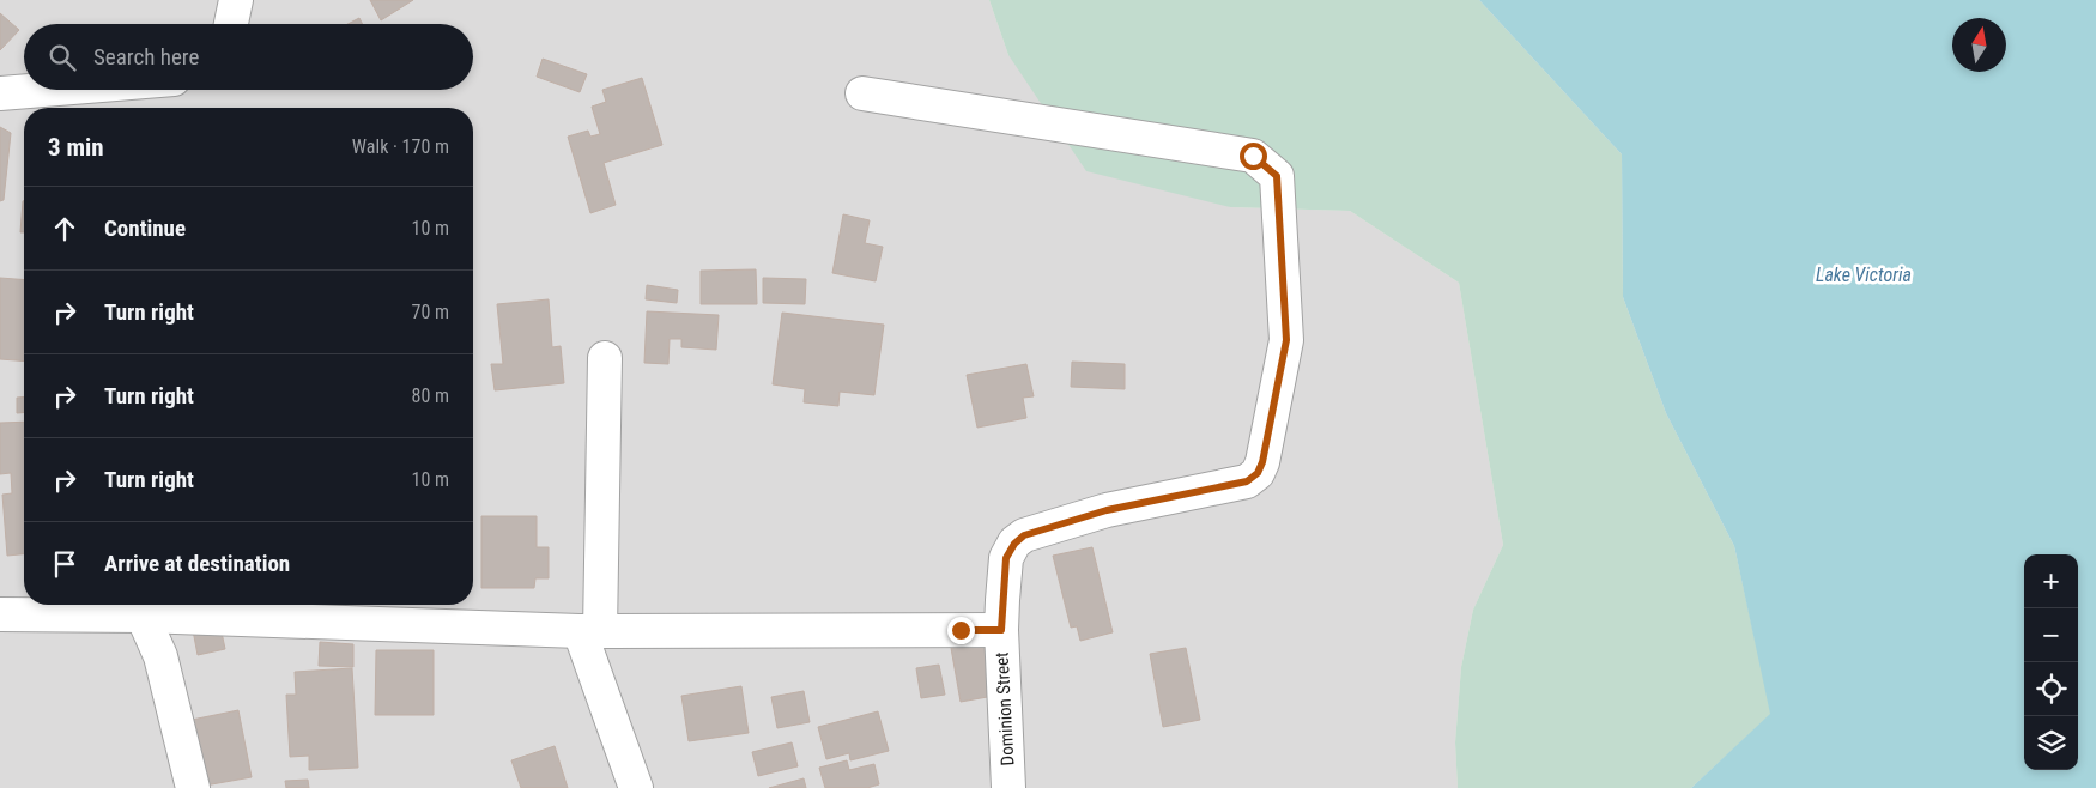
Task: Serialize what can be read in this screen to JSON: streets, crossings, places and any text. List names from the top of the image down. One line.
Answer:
{"streets":{"street":["Dominion Street"]},"water":["Lake Victoria"],"north":"top","page":{"search":"Search here","heading":["3 min","Walk · 170 m"],"list":[["Continue","10 m"],["Turn right","70 m"],["Turn right","80 m"],["Turn right","10 m"],"Arrive at destination"],"map_buttons":["+","−"]}}
